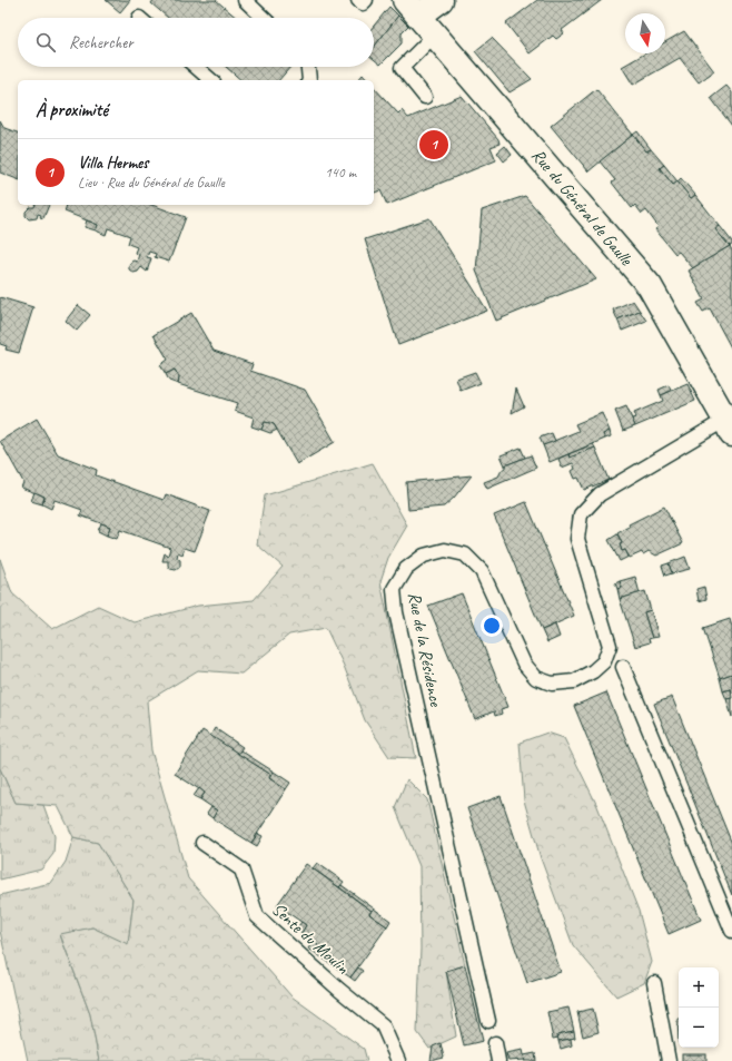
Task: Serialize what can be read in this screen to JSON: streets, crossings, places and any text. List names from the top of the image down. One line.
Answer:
{"streets":{"main road":["Rue du Général de Gaulle"],"lane":["Rue de la Résidence","Sente du Moulin"]},"crossings":[["Rue du Général de Gaulle","Rue de la Résidence"]],"north":"bottom","page":{"search":"Rechercher","heading":"À proximité","pins":"1","list":[{"mark":"1","name":"Villa Hermes","note":"Lieu · Rue du Général de Gaulle","value":"140 m"}],"map_buttons":["+","−"]}}
